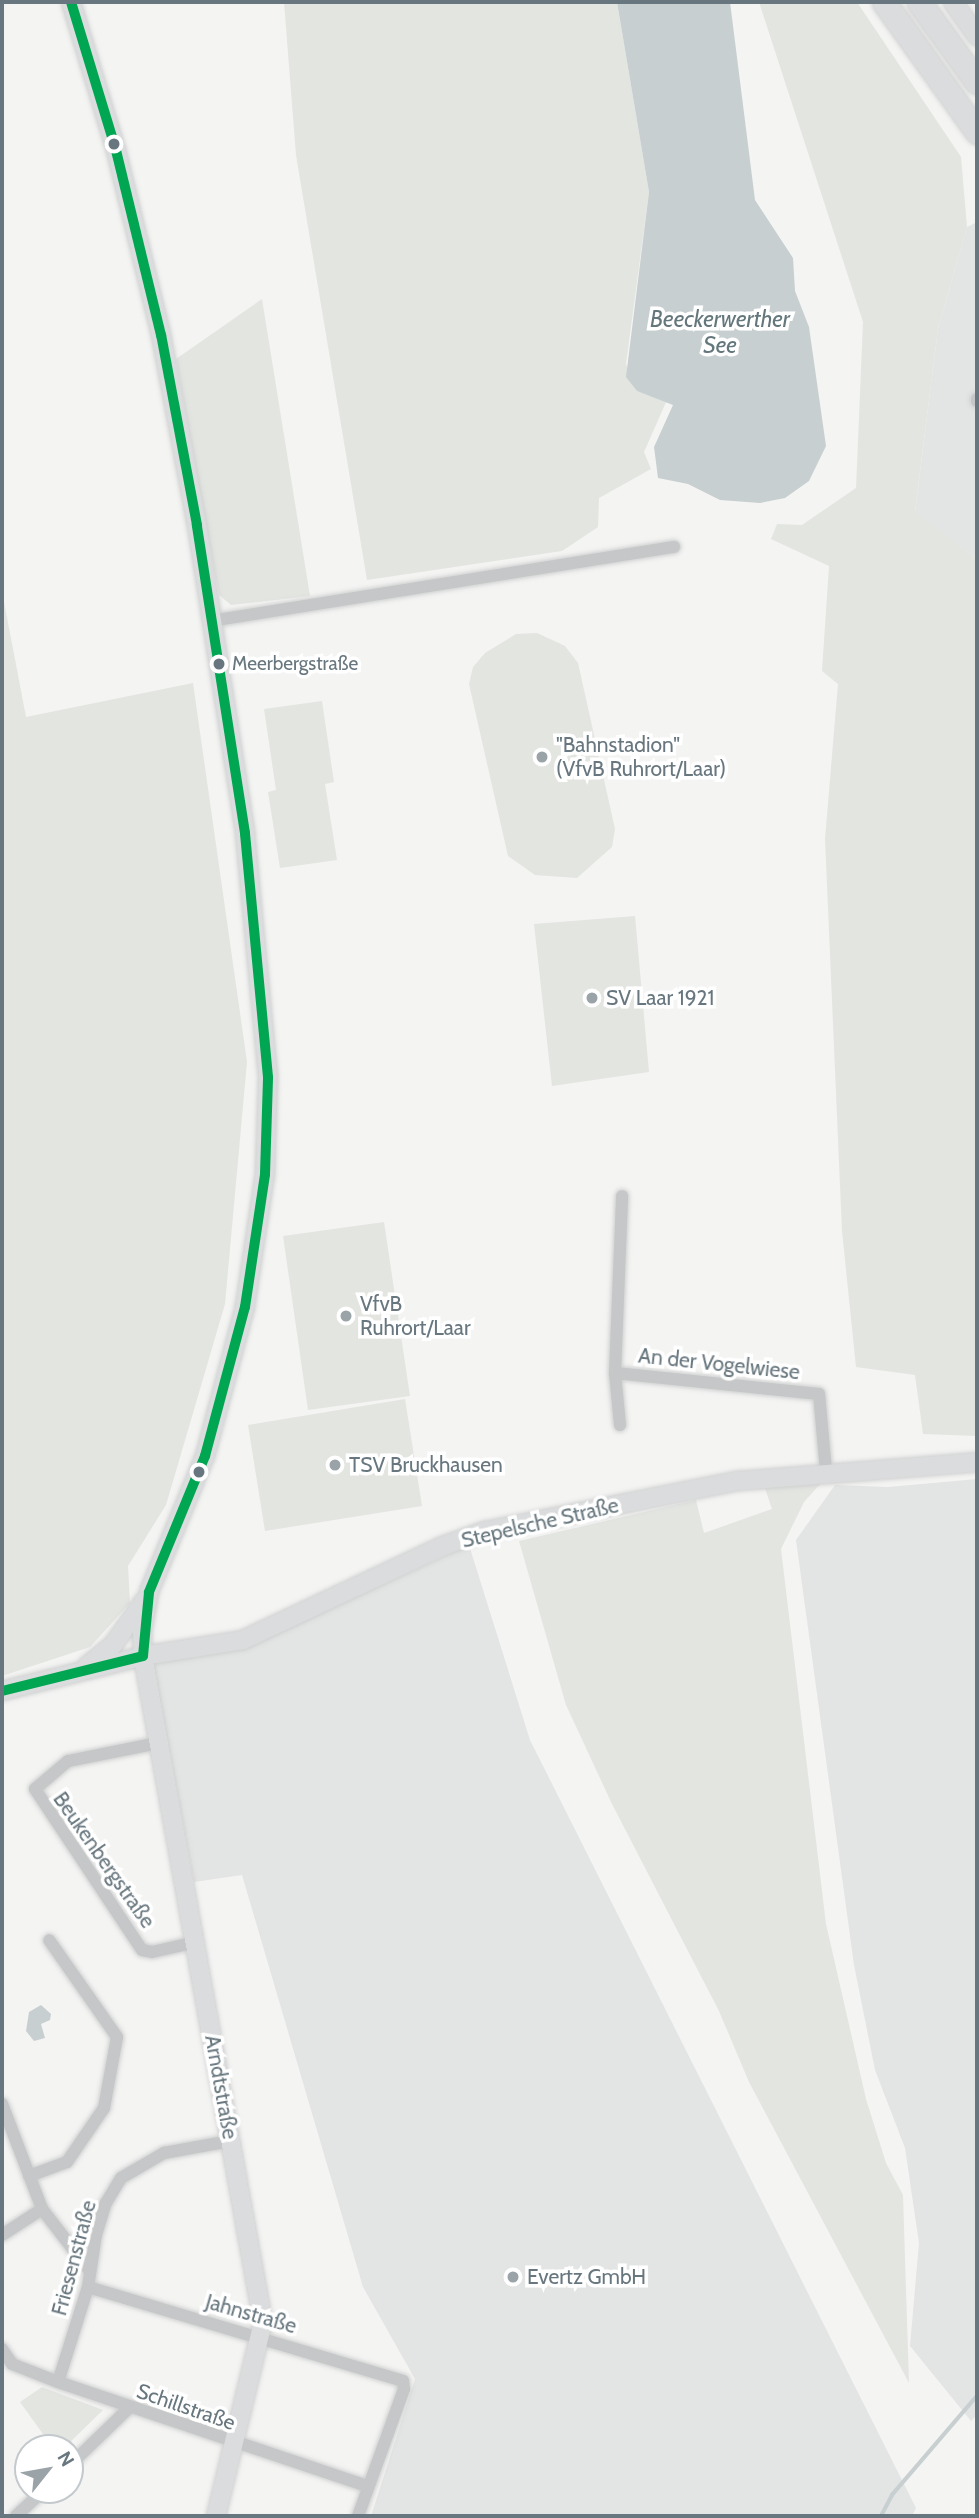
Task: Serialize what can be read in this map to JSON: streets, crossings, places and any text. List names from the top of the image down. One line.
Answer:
{"streets":{"street":["An der Vogelwiese","Stepelsche Straße","Beukenbergstraße","Arndtstraße","Friesenstraße","Jahnstraße","Schillstraße"]},"crossings":[["An der Vogelwiese","Stepelsche Straße"],["Stepelsche Straße","Arndtstraße"],["Beukenbergstraße","Arndtstraße"],["Arndtstraße","Friesenstraße"],["Arndtstraße","Jahnstraße"],["Arndtstraße","Schillstraße"],["Friesenstraße","Jahnstraße"],["Friesenstraße","Schillstraße"],["Jahnstraße","Schillstraße"]],"water":["Beeckerwerther See"],"places":["Meerbergstraße","\"Bahnstadion\" (VfvB Ruhrort/Laar)","SV Laar 1921","VfvB Ruhrort/Laar","TSV Bruckhausen","Evertz GmbH"],"north":"top right"}
